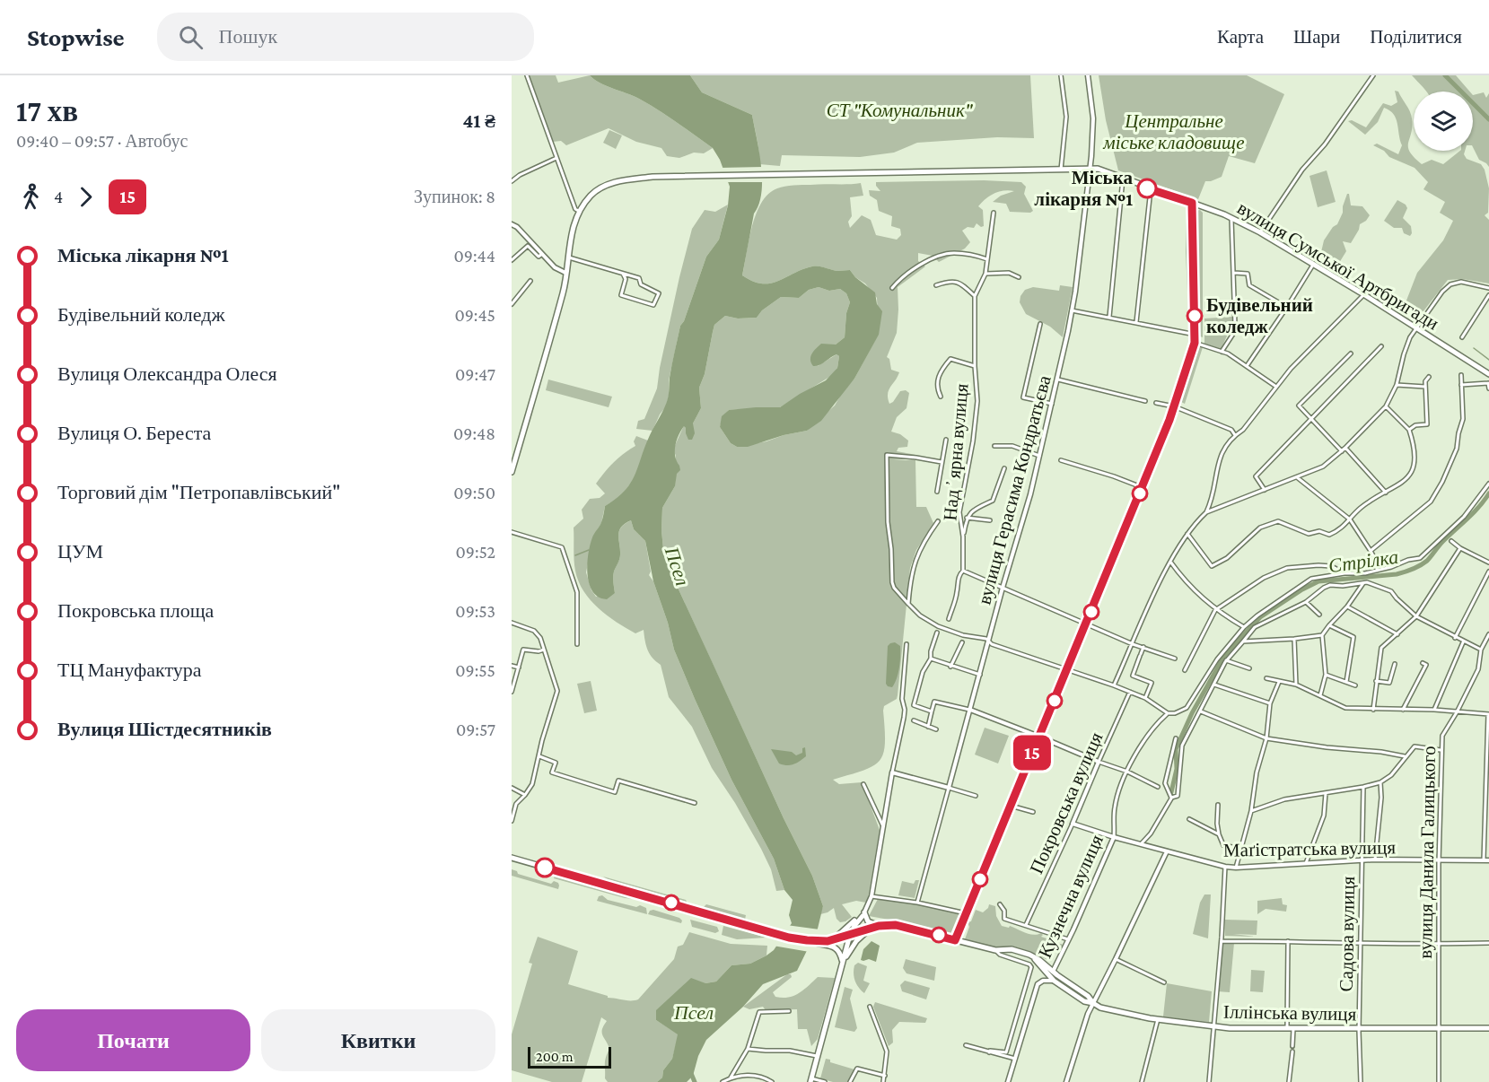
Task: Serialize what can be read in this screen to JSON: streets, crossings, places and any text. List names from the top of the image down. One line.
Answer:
{"streets":{"main road":["вулиця Сумської Артбригади","Іллінська вулиця"],"street":["Надʼярна вулиця","вулиця Герасима Кондратьєва","Покровська вулиця","Маґістратська вулиця","вулиця Данила Галицького","Кузнечна вулиця","Садова вулиця"]},"crossings":[["вулиця Сумської Артбригади","вулиця Герасима Кондратьєва"],["Покровська вулиця","Маґістратська вулиця"],["Маґістратська вулиця","вулиця Данила Галицького"],["Маґістратська вулиця","Кузнечна вулиця"],["Маґістратська вулиця","Садова вулиця"],["вулиця Данила Галицького","Іллінська вулиця"],["Садова вулиця","Іллінська вулиця"]],"water":["Стрілка","Псел"],"parks":["СТ \"Комунальник\"","Центральне міське кладовище"],"places":["Міська лікарня №1","Будівельний коледж"],"lines":["bus line 15"],"scale_bar":"200 m","page":{"header":"Stopwise","search":"Пошук","nav":["Карта","Шари","Поділитися"],"heading":["17 хв","09:40 – 09:57 · Автобус","41 ₴"],"on_map":"15","legs":["4","15","Зупинок: 8"],"list":[{"name":"Міська лікарня №1","value":"09:44"},{"name":"Будівельний коледж","value":"09:45"},{"name":"Вулиця Олександра Олеся","value":"09:47"},{"name":"Вулиця О. Береста","value":"09:48"},{"name":"Торговий дім \"Петропавлівський\"","value":"09:50"},{"name":"ЦУМ","value":"09:52"},{"name":"Покровська площа","value":"09:53"},{"name":"ТЦ Мануфактура","value":"09:55"},{"name":"Вулиця Шістдесятників","value":"09:57"}],"buttons":["Почати","Квитки"],"scale":"200 m"}}
